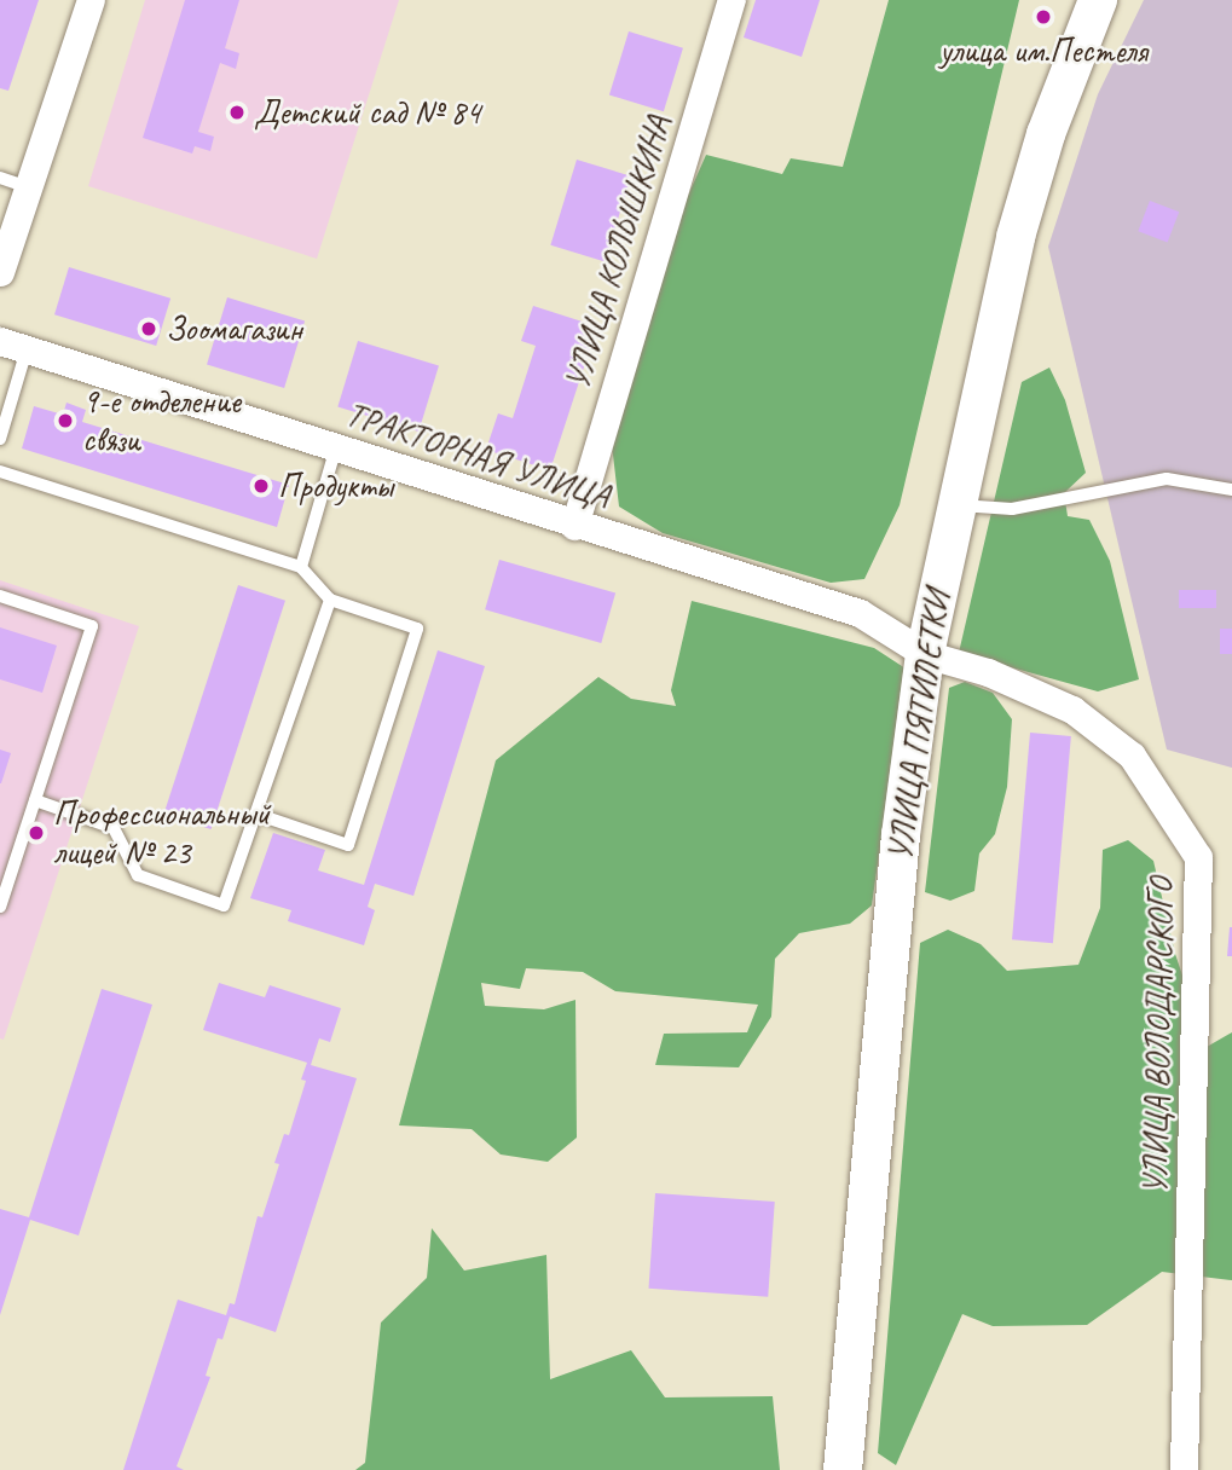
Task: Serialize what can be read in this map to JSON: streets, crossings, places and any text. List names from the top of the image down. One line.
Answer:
{"streets":{"main road":["УЛИЦА ПЯТИЛЕТКИ"],"street":["УЛИЦА КОЛЫШКИНА","ТРАКТОРНАЯ УЛИЦА","УЛИЦА ВОЛОДАРСКОГО"]},"crossings":[["УЛИЦА КОЛЫШКИНА","ТРАКТОРНАЯ УЛИЦА"],["ТРАКТОРНАЯ УЛИЦА","УЛИЦА ПЯТИЛЕТКИ"],["ТРАКТОРНАЯ УЛИЦА","УЛИЦА ВОЛОДАРСКОГО"],["УЛИЦА ПЯТИЛЕТКИ","УЛИЦА ВОЛОДАРСКОГО"]],"places":["улица им.Пестеля","Детский сад № 84","Зоомагазин","9-е отделение связи","Продукты","Профессиональный лицей № 23"]}
